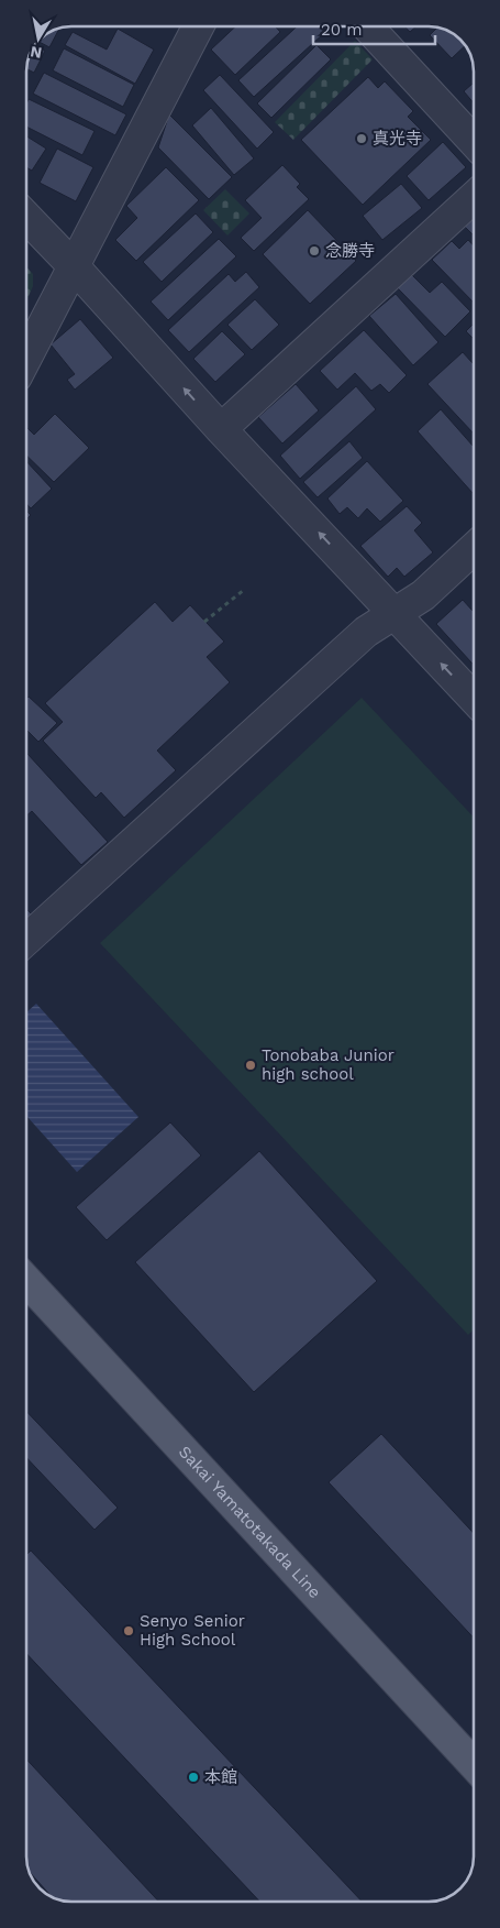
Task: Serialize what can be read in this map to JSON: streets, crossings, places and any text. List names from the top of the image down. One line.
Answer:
{"streets":{"main road":["Sakai Yamatotakada Line"]},"places":["真光寺","念勝寺","Tonobaba Junior high school","Senyo Senior High School","本館"],"scale_bar":"20 m","north":"bottom"}
